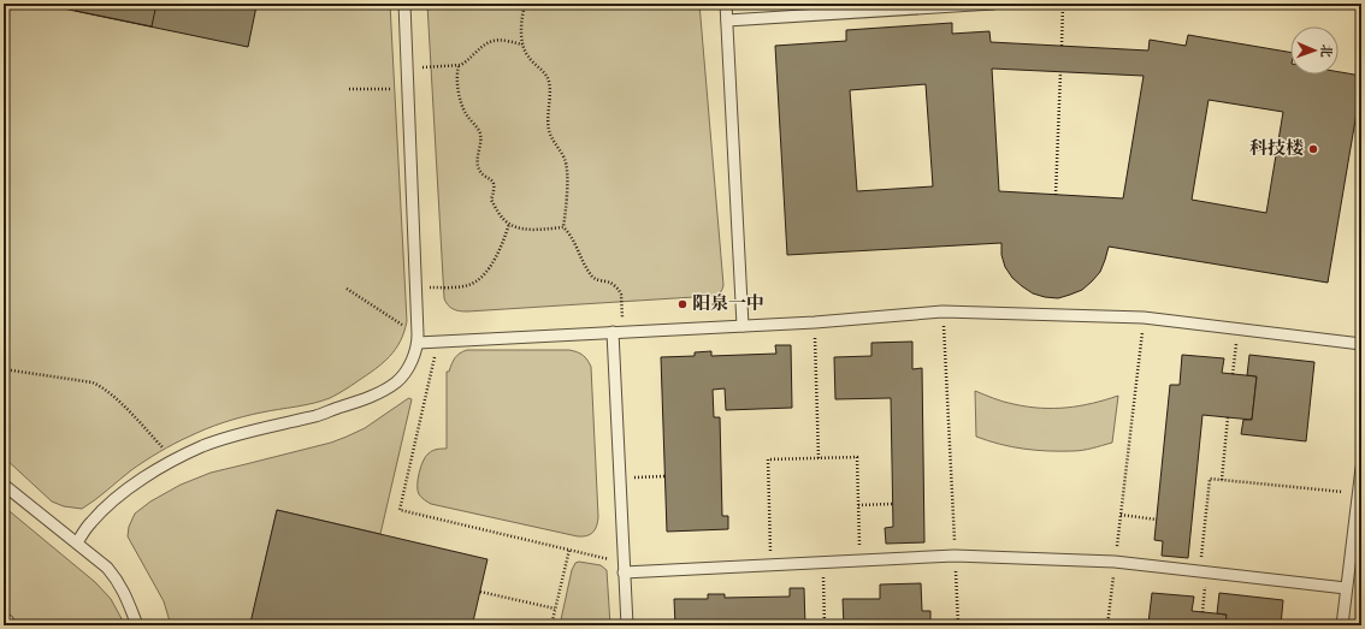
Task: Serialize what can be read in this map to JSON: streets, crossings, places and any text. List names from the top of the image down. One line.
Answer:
{"places":["科技楼","阳泉一中"],"north":"right"}
